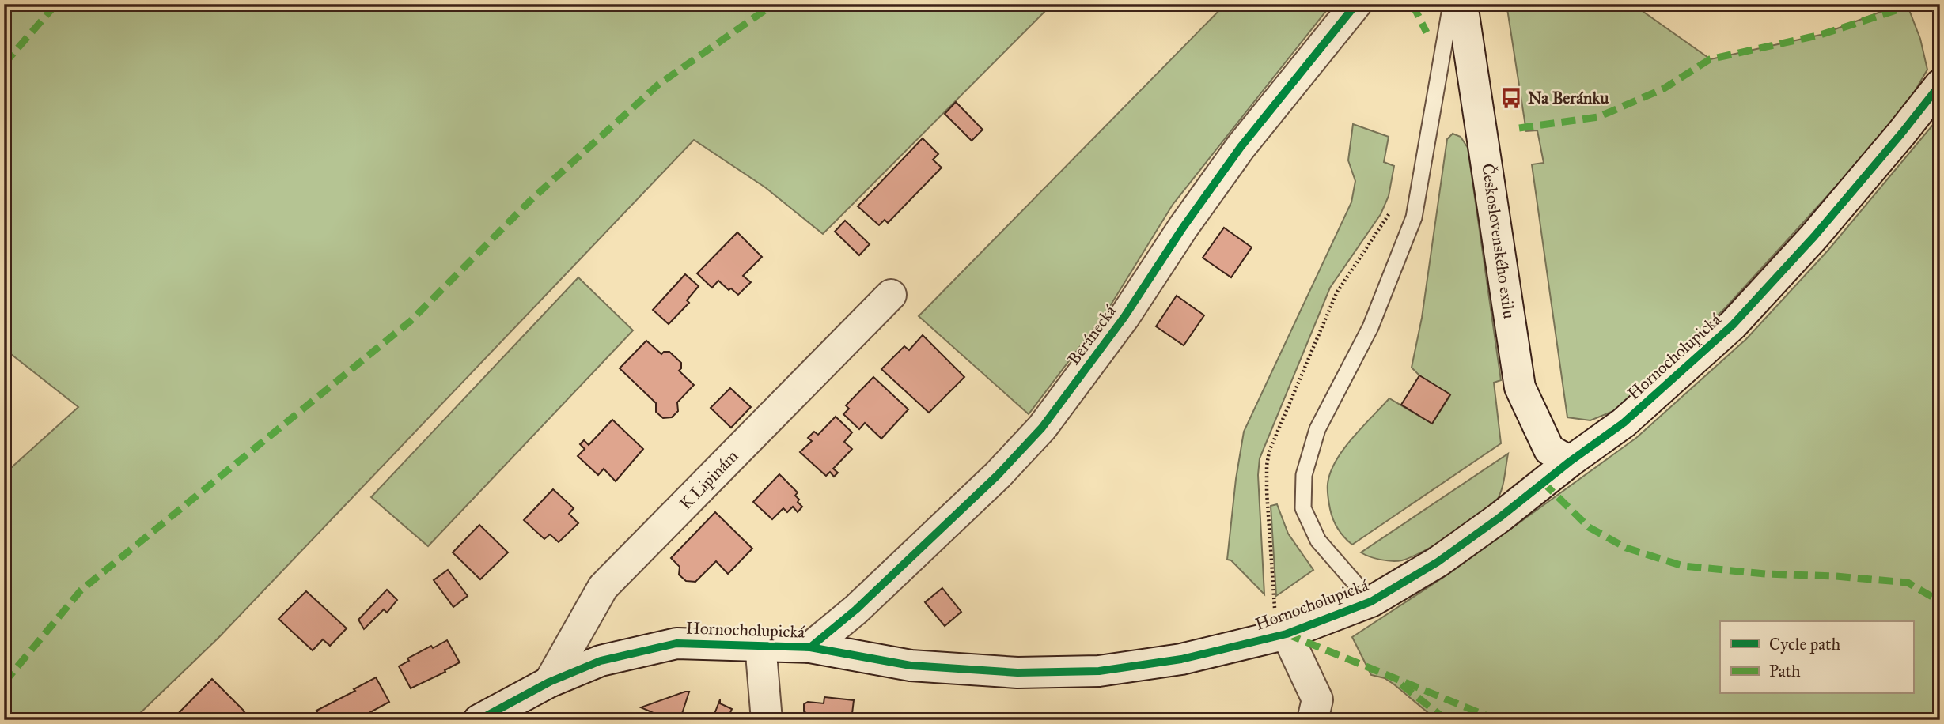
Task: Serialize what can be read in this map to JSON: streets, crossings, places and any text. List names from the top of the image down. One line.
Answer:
{"streets":{"street":["Československého exilu","Beránecká","Hornocholupická","K Lipinám"]},"crossings":[["Československého exilu","Hornocholupická"],["Beránecká","Hornocholupická"],["Hornocholupická","K Lipinám"]],"places":{"bus stop":["Na Beránku"]},"legend":["Cycle path","Path"]}
